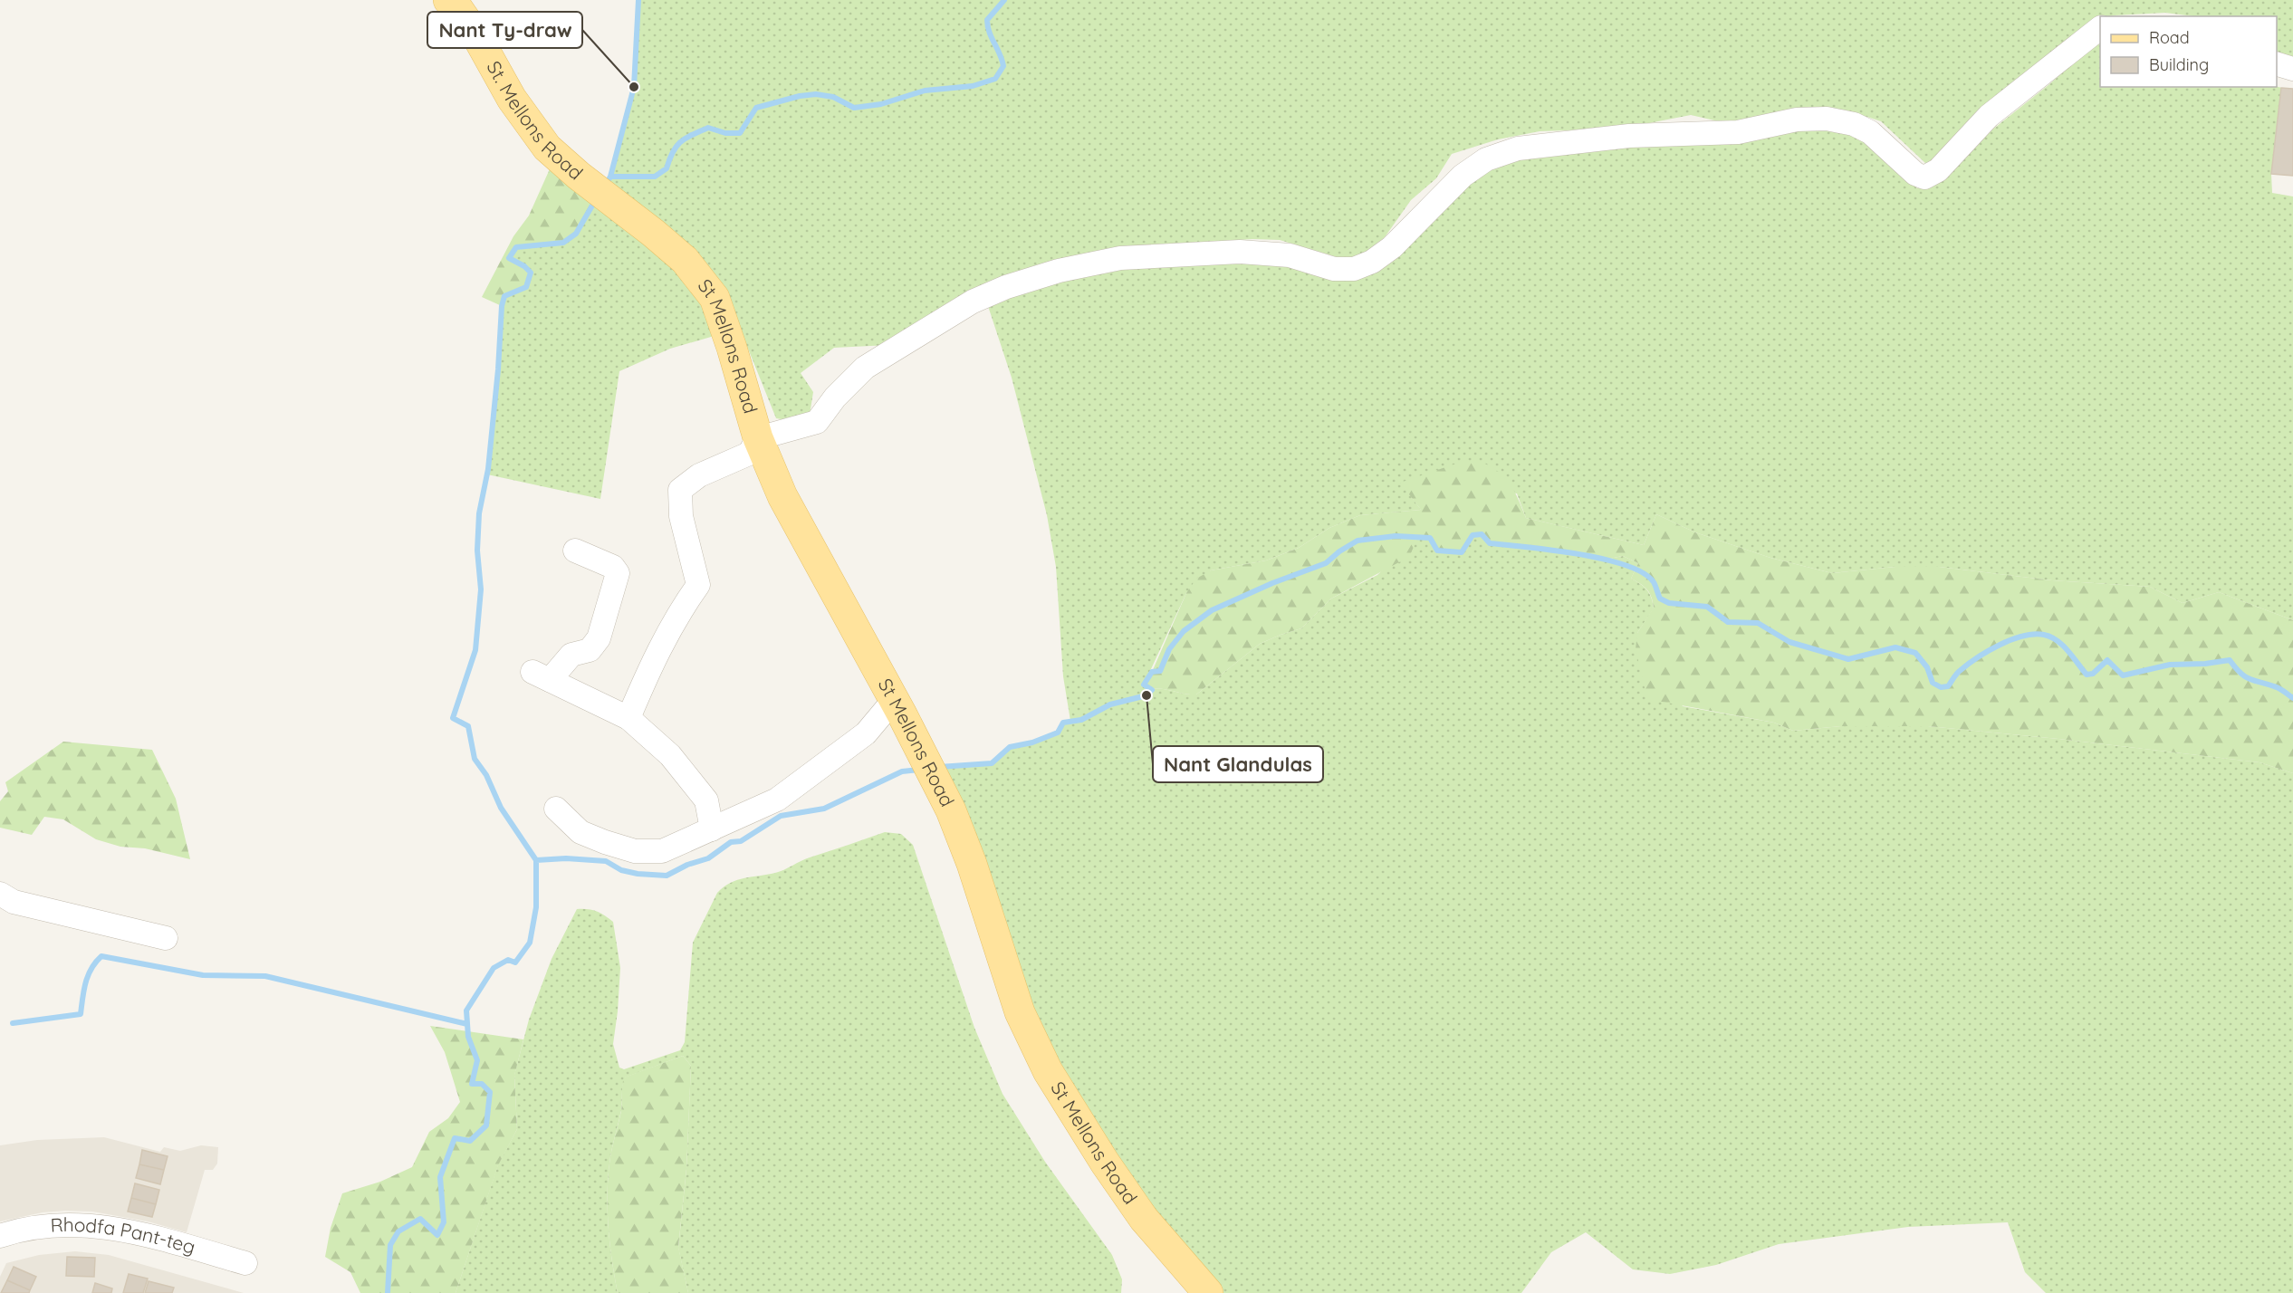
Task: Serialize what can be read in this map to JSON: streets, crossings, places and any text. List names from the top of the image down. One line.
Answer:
{"streets":{"main road":["St. Mellons Road","St Mellons Road"],"street":["Rhodfa Pant-teg"]},"crossings":[["St. Mellons Road","St Mellons Road"]],"places":["Nant Ty-draw","Nant Glandulas"],"legend":["Road","Building"]}
